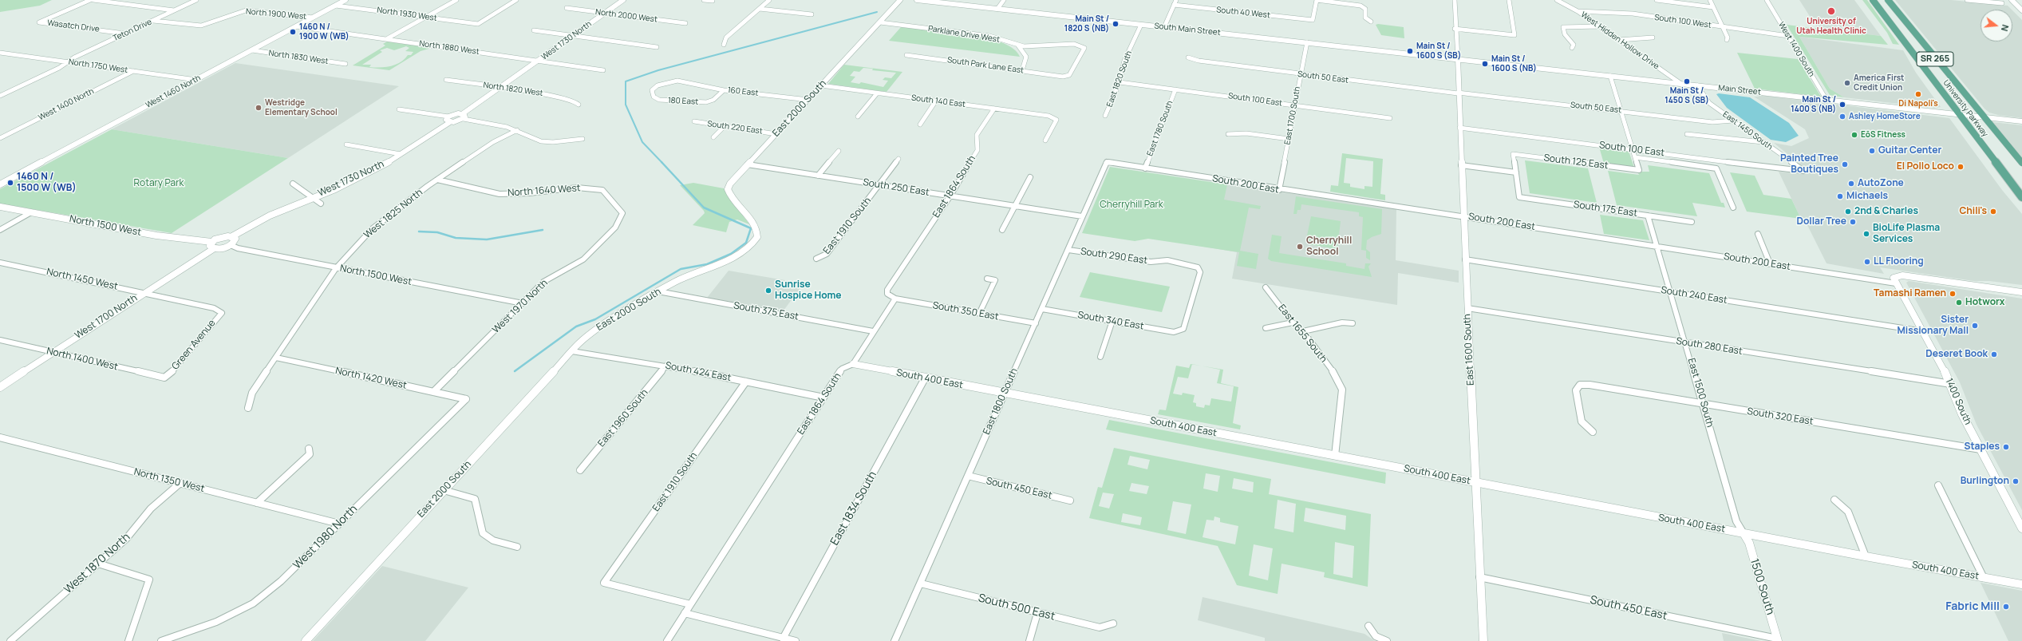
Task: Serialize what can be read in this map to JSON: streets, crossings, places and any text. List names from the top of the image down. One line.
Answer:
{"streets":{"main road":["SR 265","University Parkway"],"street":["South 40 West","North 1900 West","North 1930 West","North 2000 West","South 100 West","Wasatch Drive","South Main Street","Teton Drive","Parklane Drive West","West 1730 North","West Hidden Hollow Drive","North 1880 West","West 1400 South","North 1830 West","South Park Lane East","North 1750 West","South 50 East","East 1820 South","North 1820 West","Main Street","West 1460 North","160 East","South 100 East","180 East","South 140 East","West 1400 North","East 2000 South","East 1700 South","South 220 East","East 1780 South","East 1450 South","South 125 East","South 200 East","East 1864 South","South 250 East","North 1640 West","South 175 East","West 1825 North","North 1500 West","East 1910 South","South 290 East","North 1450 West","South 240 East","West 1970 North","South 375 East","South 350 East","West 1700 North","South 340 East","East 1655 South","Green Avenue","South 280 East","East 1600 South","North 1400 West","South 424 East","North 1420 West","South 400 East","East 1500 South","East 1800 South","1400 South","South 320 East","East 1960 South","North 1350 West","South 450 East","East 1834 South","West 1980 North","West 1870 North","1500 South","South 500 East"]},"crossings":[["North 1900 West","Teton Drive"],["North 1900 West","West 1460 North"],["North 1930 West","West 1460 North"],["North 2000 West","West 1730 North"],["South 100 West","West Hidden Hollow Drive"],["South 100 West","West 1400 South"],["Wasatch Drive","Teton Drive"],["South Main Street","East 1820 South"],["South Main Street","Main Street"],["South Main Street","East 1700 South"],["South Main Street","East 1600 South"],["Teton Drive","North 1750 West"],["Parklane Drive West","South Park Lane East"],["Parklane Drive West","East 2000 South"],["West 1730 North","North 1880 West"],["West 1730 North","North 1820 West"],["West Hidden Hollow Drive","Main Street"],["North 1880 West","West 1460 North"],["West 1400 South","Main Street"],["North 1830 West","West 1460 North"],["North 1750 West","West 1460 North"],["North 1750 West","West 1400 North"],["South 50 East","East 1700 South"],["South 50 East","East 1450 South"],["South 50 East","East 1600 South"],["East 1820 South","South 100 East"],["Main Street","University Parkway"],["Main Street","East 1450 South"],["Main Street","East 1600 South"],["160 East","180 East"],["160 East","East 2000 South"],["South 100 East","East 1700 South"],["South 100 East","East 1780 South"],["South 100 East","East 1450 South"],["South 100 East","East 1600 South"],["South 140 East","East 2000 South"],["South 140 East","East 1864 South"],["East 2000 South","South 220 East"],["East 2000 South","South 250 East"],["East 2000 South","South 375 East"],["East 2000 South","South 424 East"],["East 1700 South","South 200 East"],["East 1780 South","South 200 East"],["South 125 East","South 175 East"],["South 200 East","East 1600 South"],["South 200 East","East 1500 South"],["South 200 East","East 1800 South"],["South 200 East","1400 South"],["East 1864 South","South 250 East"],["East 1864 South","East 1910 South"],["East 1864 South","South 350 East"],["East 1864 South","South 424 East"],["East 1864 South","South 400 East"],["South 250 East","East 1910 South"],["South 250 East","East 1800 South"],["North 1640 West","West 1825 North"],["North 1640 West","West 1970 North"],["South 175 East","East 1500 South"],["West 1825 North","North 1500 West"],["West 1825 North","North 1420 West"],["North 1500 West","West 1970 North"],["North 1500 West","West 1700 North"],["East 1910 South","South 424 East"],["South 290 East","South 340 East"],["South 290 East","East 1800 South"],["North 1450 West","West 1700 North"],["North 1450 West","Green Avenue"],["South 240 East","East 1600 South"],["South 240 East","East 1500 South"],["South 240 East","1400 South"],["West 1970 North","North 1420 West"],["South 350 East","East 1800 South"],["West 1700 North","North 1400 West"],["South 340 East","East 1800 South"],["East 1655 South","South 400 East"],["Green Avenue","North 1400 West"],["South 280 East","East 1600 South"],["South 280 East","East 1500 South"],["South 280 East","1400 South"],["East 1600 South","South 400 East"],["East 1600 South","South 450 East"],["South 424 East","East 1960 South"],["North 1420 West","West 1980 North"],["South 400 East","East 1500 South"],["South 400 East","East 1800 South"],["South 400 East","East 1834 South"],["South 400 East","1500 South"],["East 1500 South","South 320 East"],["East 1500 South","1500 South"],["East 1800 South","South 450 East"],["East 1800 South","South 500 East"],["1400 South","South 320 East"],["North 1350 West","West 1980 North"],["North 1350 West","West 1870 North"],["South 450 East","1500 South"]],"parks":["Rotary Park","Cherryhill Park"],"places":["University of Utah Health Clinic","Main St / 1820 S (NB)","1460 N / 1900 W (WB)","Main St / 1600 S (SB)","Main St / 1600 S (NB)","Main St / 1450 S (SB)","America First Credit Union","Di Napoli's","Main St / 1400 S (NB)","Westridge Elementary School","Ashley HomeStore","EōS Fitness","Guitar Center","Painted Tree Boutiques","El Pollo Loco","1460 N / 1500 W (WB)","AutoZone","Michaels","2nd & Charles","Chili's","Dollar Tree","BioLife Plasma Services","Cherryhill School","LL Flooring","Sunrise Hospice Home","Tamashi Ramen","Hotworx","Sister Missionary Mall","Deseret Book","Staples","Burlington","Fabric Mill"],"north":"right"}
